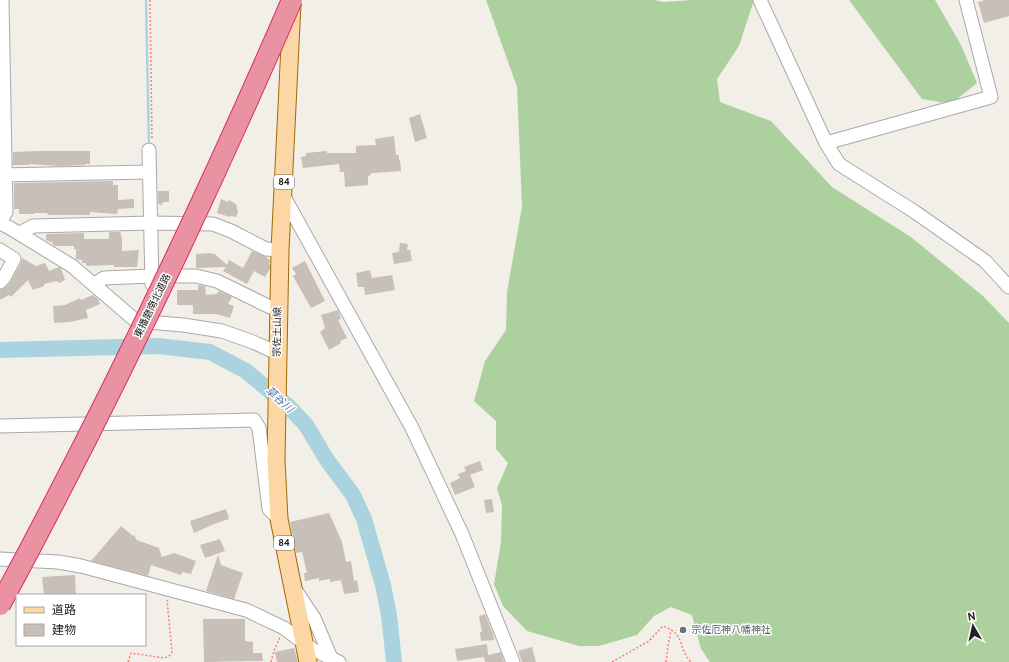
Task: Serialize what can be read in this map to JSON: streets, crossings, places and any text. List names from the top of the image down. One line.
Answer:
{"streets":{"highway":["東播磨南北道路"],"main road":["84","宗佐土山線"]},"crossings":[["東播磨南北道路","宗佐土山線"]],"water":["草谷川"],"places":["宗佐厄神八幡神社"],"legend":["道路","建物"],"north":"top"}
